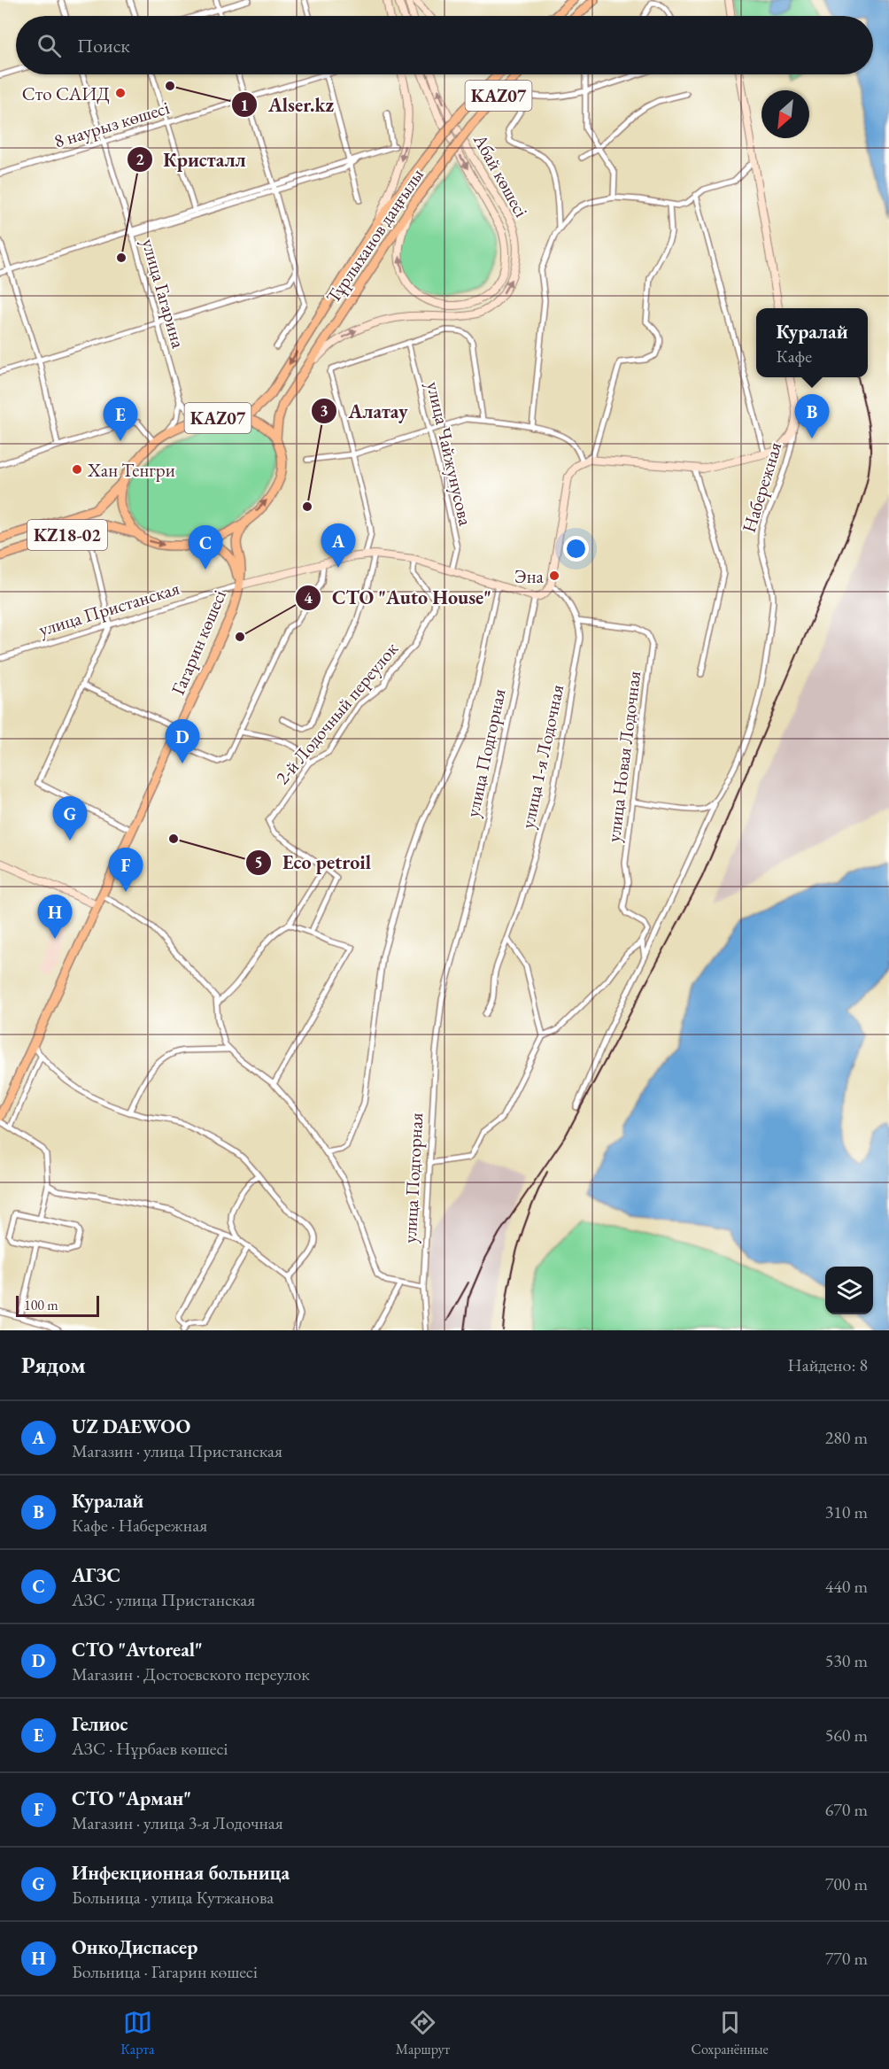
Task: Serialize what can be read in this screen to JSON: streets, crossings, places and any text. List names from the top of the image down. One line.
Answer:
{"streets":{"highway":["KAZ07","Тұрлыханов даңғылы","KZ18-02","Гагарин көшесі"],"main road":["Абай көшесі","Набережная","улица Пристанская"],"street":["8 наурыз көшесі","улица Гагарина","улица Чайжунусова","2-й Лодочный переулок","улица Подгорная","улица 1-я Лодочная","улица Новая Лодочная"]},"crossings":[["KAZ07","Тұрлыханов даңғылы"],["KAZ07","KZ18-02"],["KAZ07","улица Пристанская"],["KAZ07","Гагарин көшесі"],["8 наурыз көшесі","улица Гагарина"],["Абай көшесі","Тұрлыханов даңғылы"],["Тұрлыханов даңғылы","KZ18-02"],["улица Чайжунусова","улица Пристанская"],["улица Пристанская","Гагарин көшесі"],["улица Пристанская","2-й Лодочный переулок"],["улица Пристанская","улица Подгорная"],["улица 1-я Лодочная","улица Новая Лодочная"]],"places":["Alser.kz","Сто САИД","Кристалл","Хан Тенгри","Алатау","Эна","СТО \"Auto House\"","Eco petroil"],"scale_bar":"100 m","north":"bottom left","page":{"search":"Поиск","popup":["Куралай","Кафе"],"pins":["B","E","A","C","D","G","F","H"],"scale":"100 m","heading":["Рядом","Найдено: 8"],"list":[{"mark":"A","name":"UZ DAEWOO","note":"Магазин · улица Пристанская","value":"280 m"},{"mark":"B","name":"Куралай","note":"Кафе · Набережная","value":"310 m"},{"mark":"C","name":"АГЗС","note":"АЗС · улица Пристанская","value":"440 m"},{"mark":"D","name":"СТО \"Avtoreal\"","note":"Магазин · Достоевского переулок","value":"530 m"},{"mark":"E","name":"Гелиос","note":"АЗС · Нұрбаев көшесі","value":"560 m"},{"mark":"F","name":"СТО \"Арман\"","note":"Магазин · улица 3-я Лодочная","value":"670 m"},{"mark":"G","name":"Инфекционная больница","note":"Больница · улица Кутжанова","value":"700 m"},{"mark":"H","name":"ОнкоДиспасер","note":"Больница · Гагарин көшесі","value":"770 m"}],"nav":["Карта","Маршрут","Сохранённые"]}}
